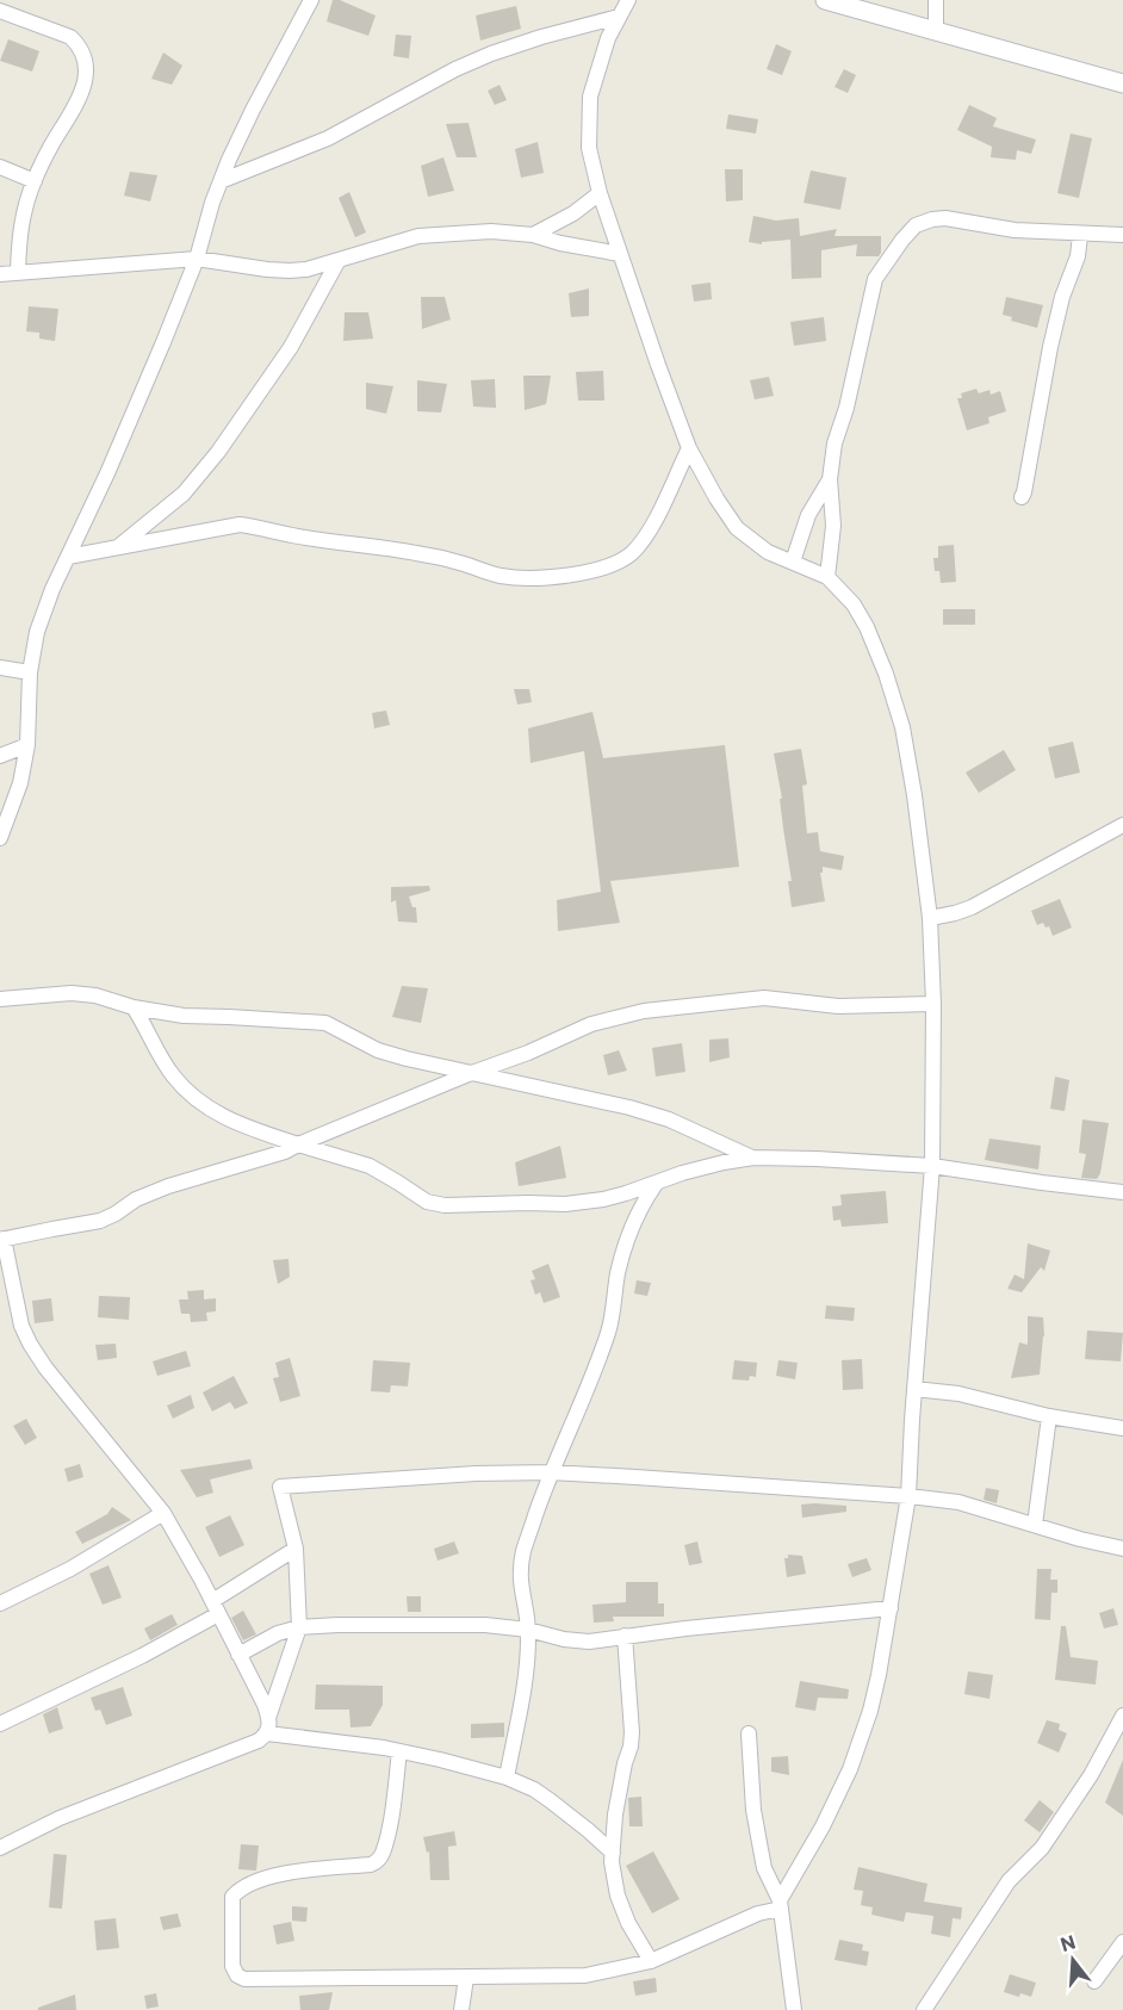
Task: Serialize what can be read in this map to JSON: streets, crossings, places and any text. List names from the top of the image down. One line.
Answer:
{"north":"top"}
